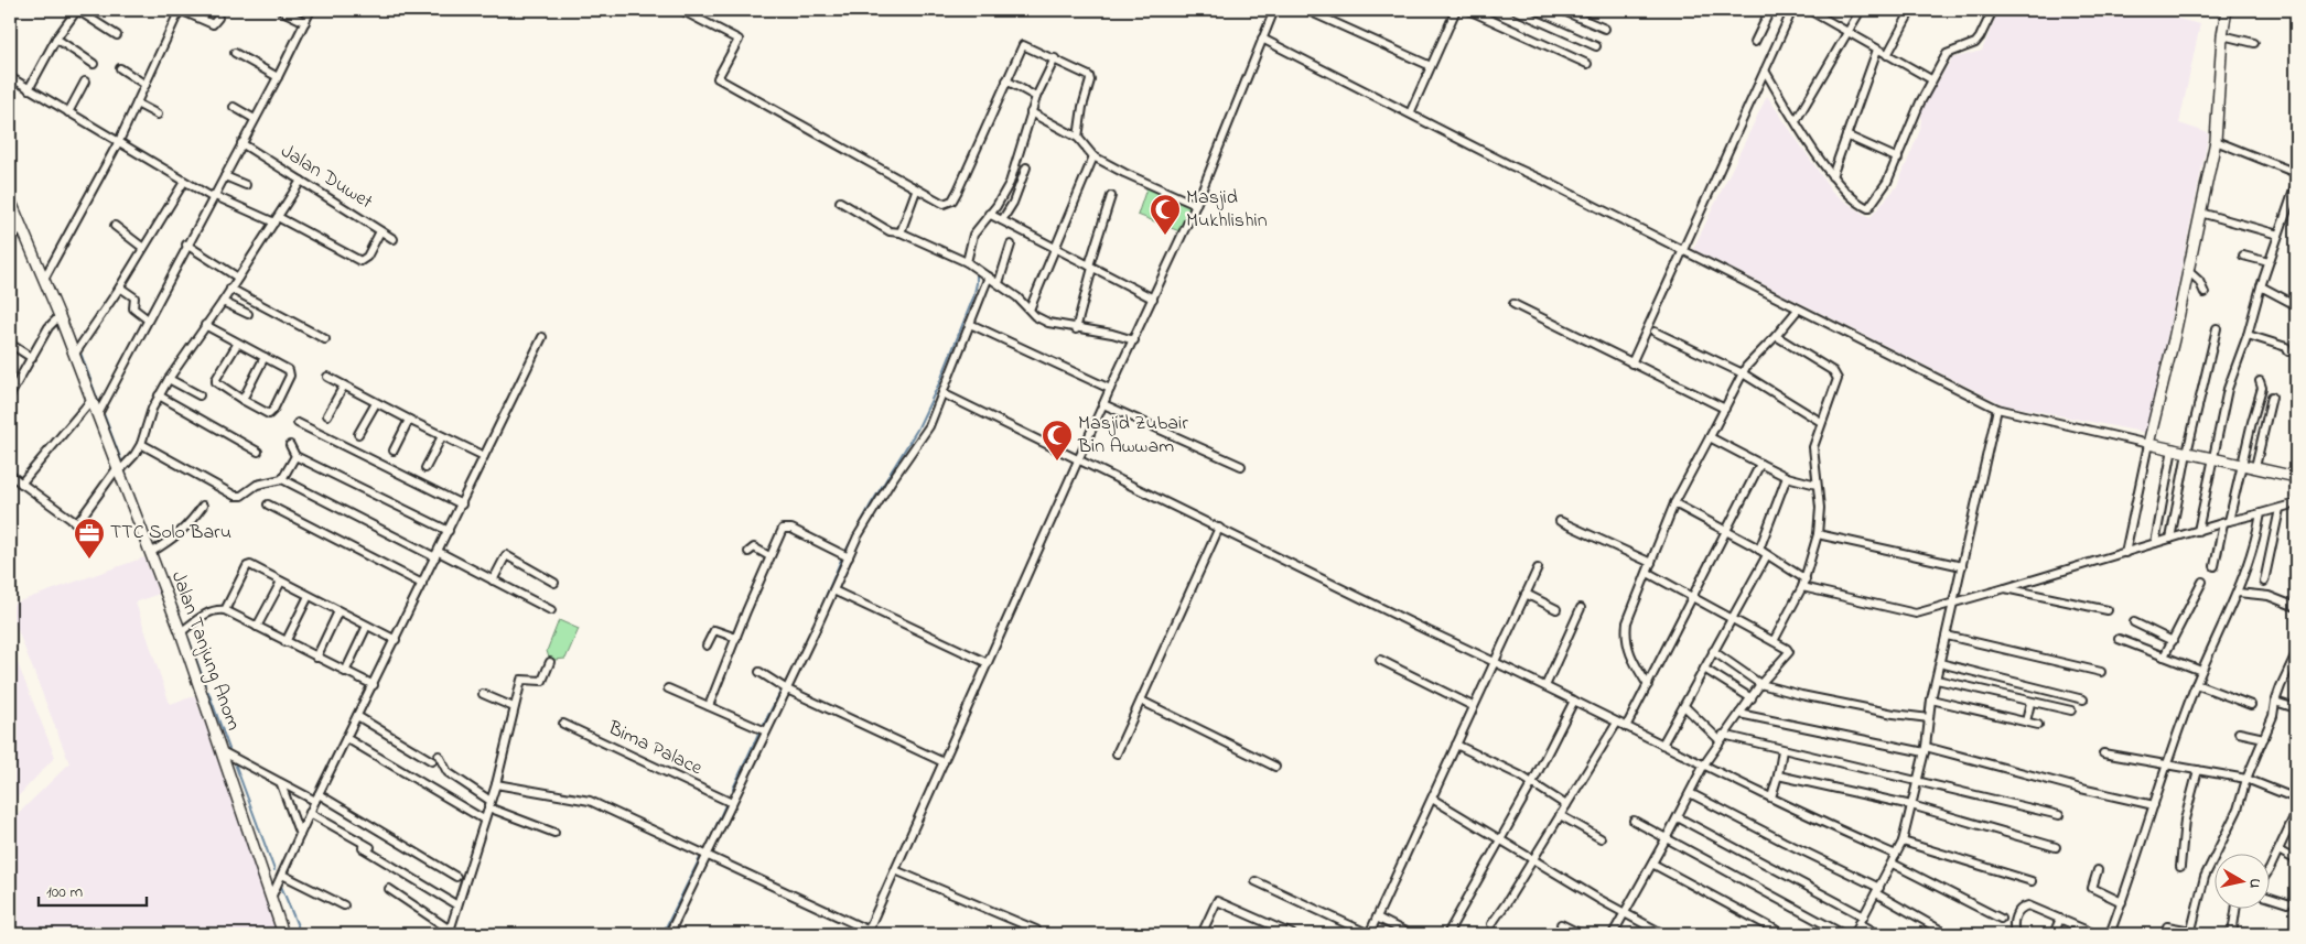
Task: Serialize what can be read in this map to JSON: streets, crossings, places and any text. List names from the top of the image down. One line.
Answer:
{"streets":{"main road":["Jalan Tanjung Anom"],"street":["Jalan Duwet","Bima Palace"]},"places":{"mosque":["Masjid Mukhlishin","Masjid Zubair Bin Awwam"],"office":["TTC Solo Baru"]},"scale_bar":"100 m","north":"right"}
